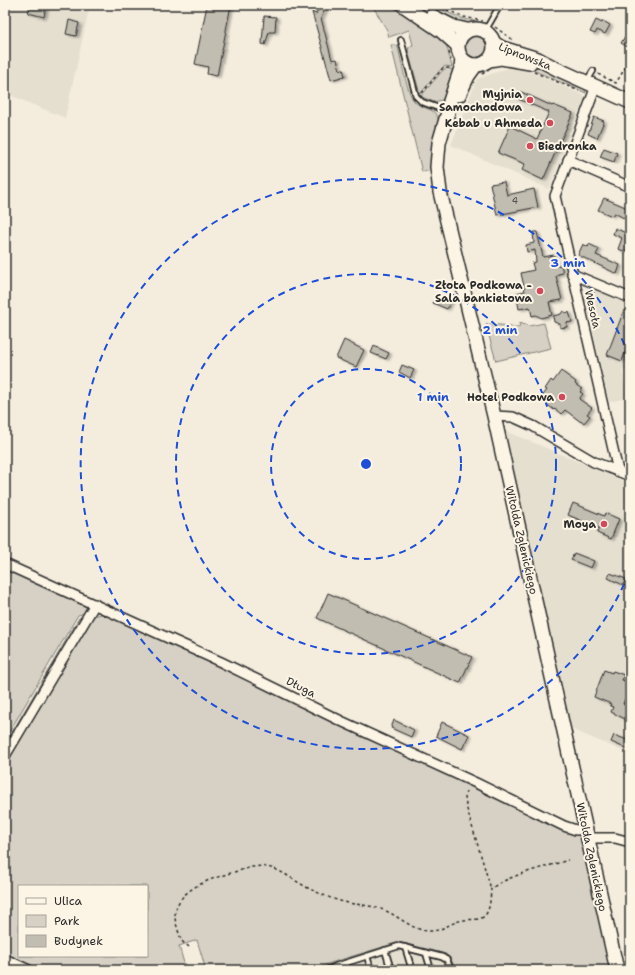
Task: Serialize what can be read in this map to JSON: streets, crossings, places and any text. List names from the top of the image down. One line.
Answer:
{"streets":{"main road":["Lipnowska","Witolda Zglenickiego"],"street":["Wesoła","Długa"]},"crossings":[["Lipnowska","Wesoła"],["Lipnowska","Witolda Zglenickiego"],["Witolda Zglenickiego","Długa"]],"places":["Myjnia Samochodowa","Kebab u Ahmeda","Biedronka","Złota Podkowa - Sala bankietowa","Hotel Podkowa","Moya"],"house_numbers":["4"],"legend":["Ulica","Park","Budynek"],"rings":["3 min","2 min","1 min"]}
